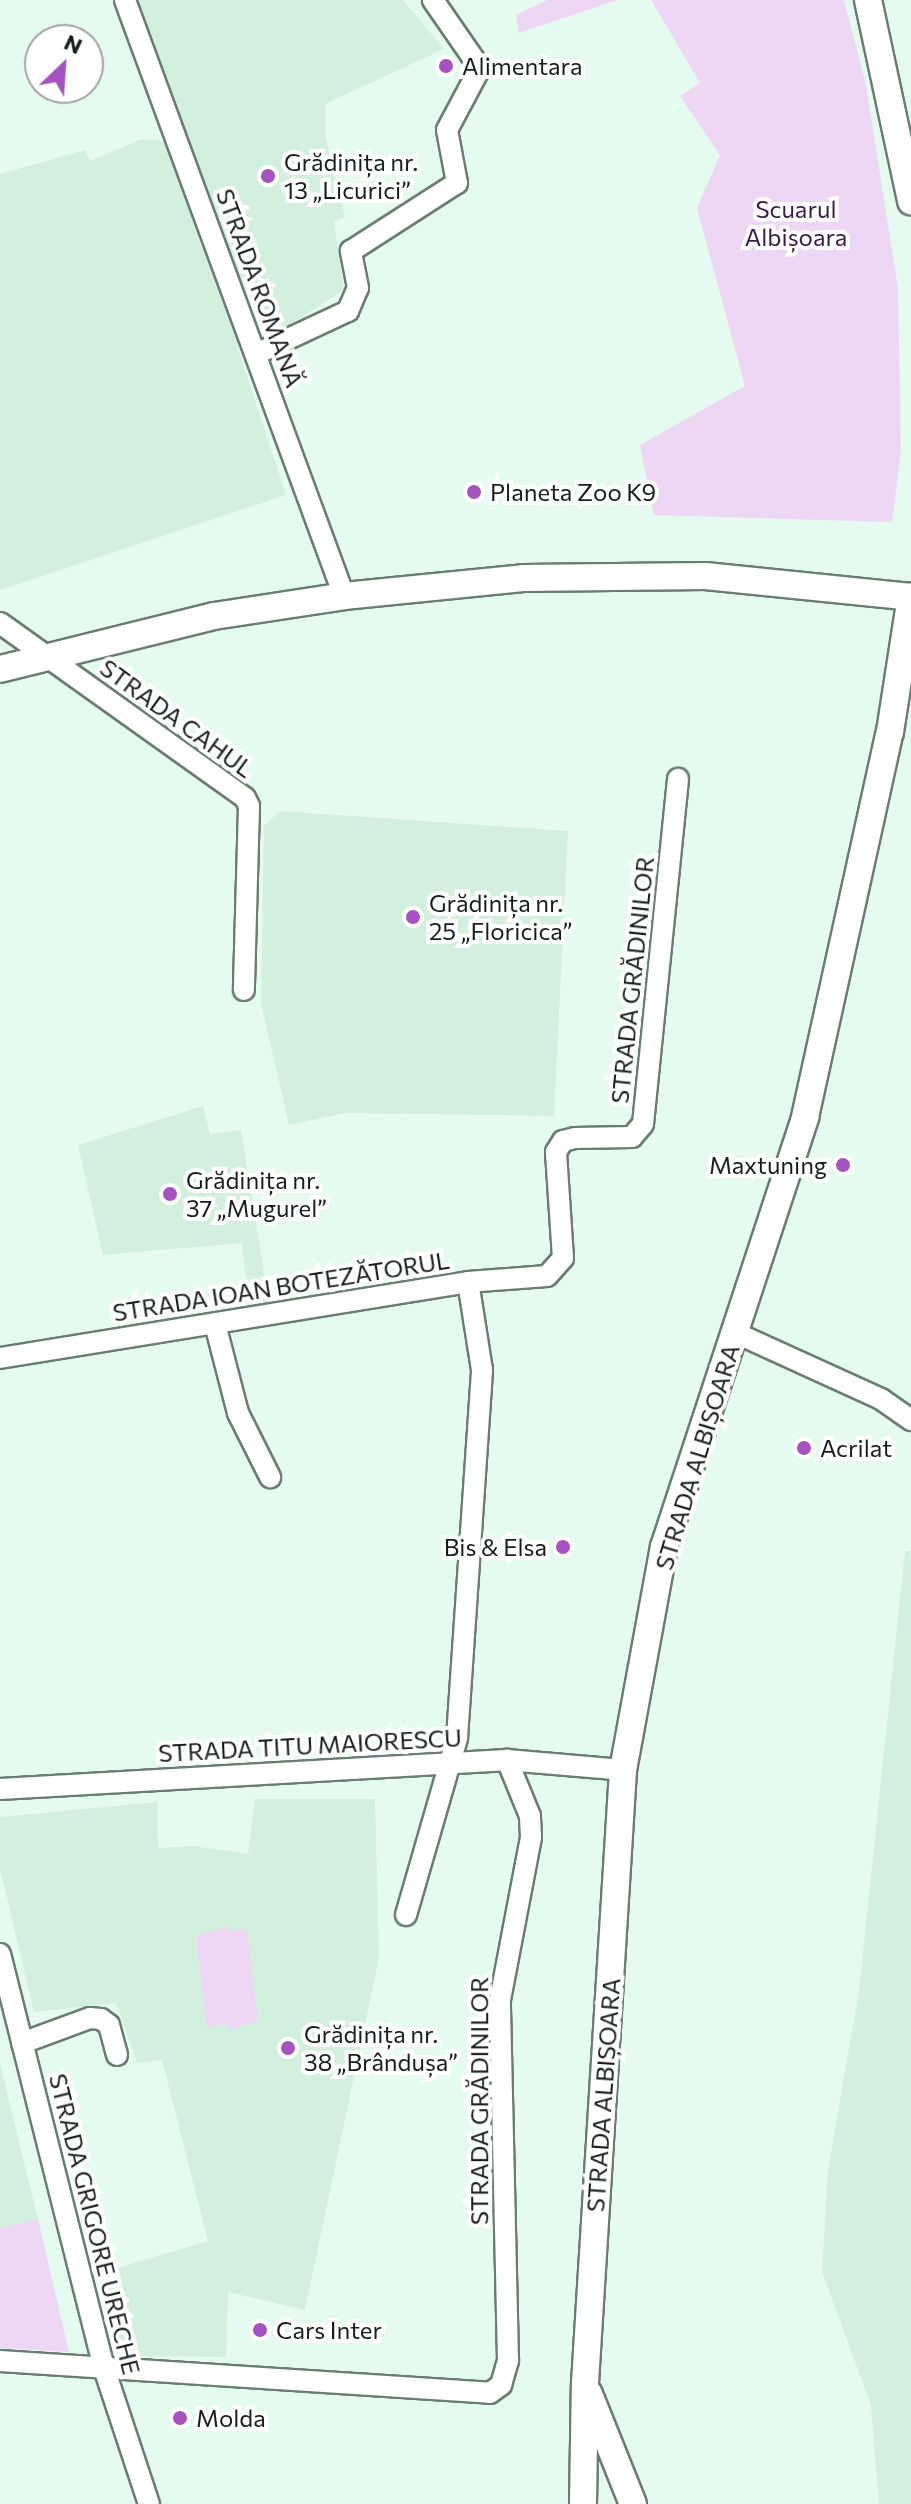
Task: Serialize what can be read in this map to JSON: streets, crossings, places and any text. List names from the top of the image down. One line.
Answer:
{"streets":{"main road":["STRADA ALBIȘOARA"],"street":["STRADA ROMANĂ","STRADA CAHUL","STRADA GRĂDINILOR","STRADA IOAN BOTEZĂTORUL","STRADA TITU MAIORESCU","STRADA GRIGORE URECHE"]},"crossings":[["STRADA GRĂDINILOR","STRADA IOAN BOTEZĂTORUL"],["STRADA GRĂDINILOR","STRADA TITU MAIORESCU"],["STRADA GRĂDINILOR","STRADA GRIGORE URECHE"],["STRADA ALBIȘOARA","STRADA TITU MAIORESCU"]],"parks":["Scuarul Albișoara"],"places":["Alimentara","Grădinița nr. 13 „Licurici”","Planeta Zoo K9","Grădinița nr. 25 „Floricica”","Maxtuning","Grădinița nr. 37 „Mugurel”","Acrilat","Bis & Elsa","Grădinița nr. 38 „Brândușa”","Cars Inter","Molda"],"north":"top right"}
